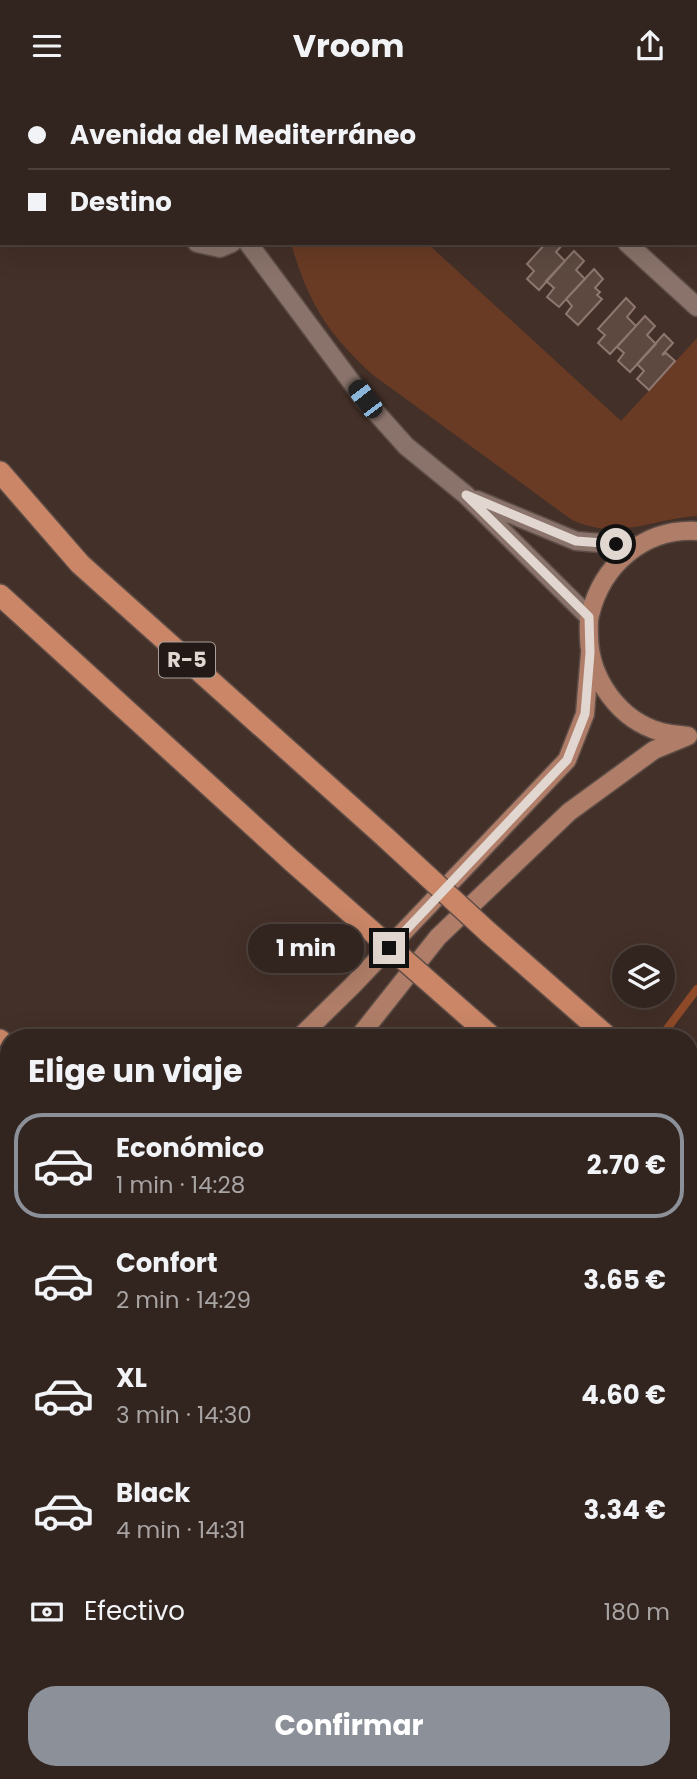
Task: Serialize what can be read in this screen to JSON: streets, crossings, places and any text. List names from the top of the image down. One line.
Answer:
{"streets":{"highway":["R-5"]},"page":{"header":"Vroom","banner":["Avenida del Mediterráneo","Destino"],"bubble":"1 min","heading":"Elige un viaje","list":[{"name":"Económico","note":"1 min · 14:28","value":"2.70 €"},{"name":"Confort","note":"2 min · 14:29","value":"3.65 €"},{"name":"XL","note":"3 min · 14:30","value":"4.60 €"},{"name":"Black","note":"4 min · 14:31","value":"3.34 €"}],"pay":["Efectivo","180 m"],"buttons":"Confirmar"}}
